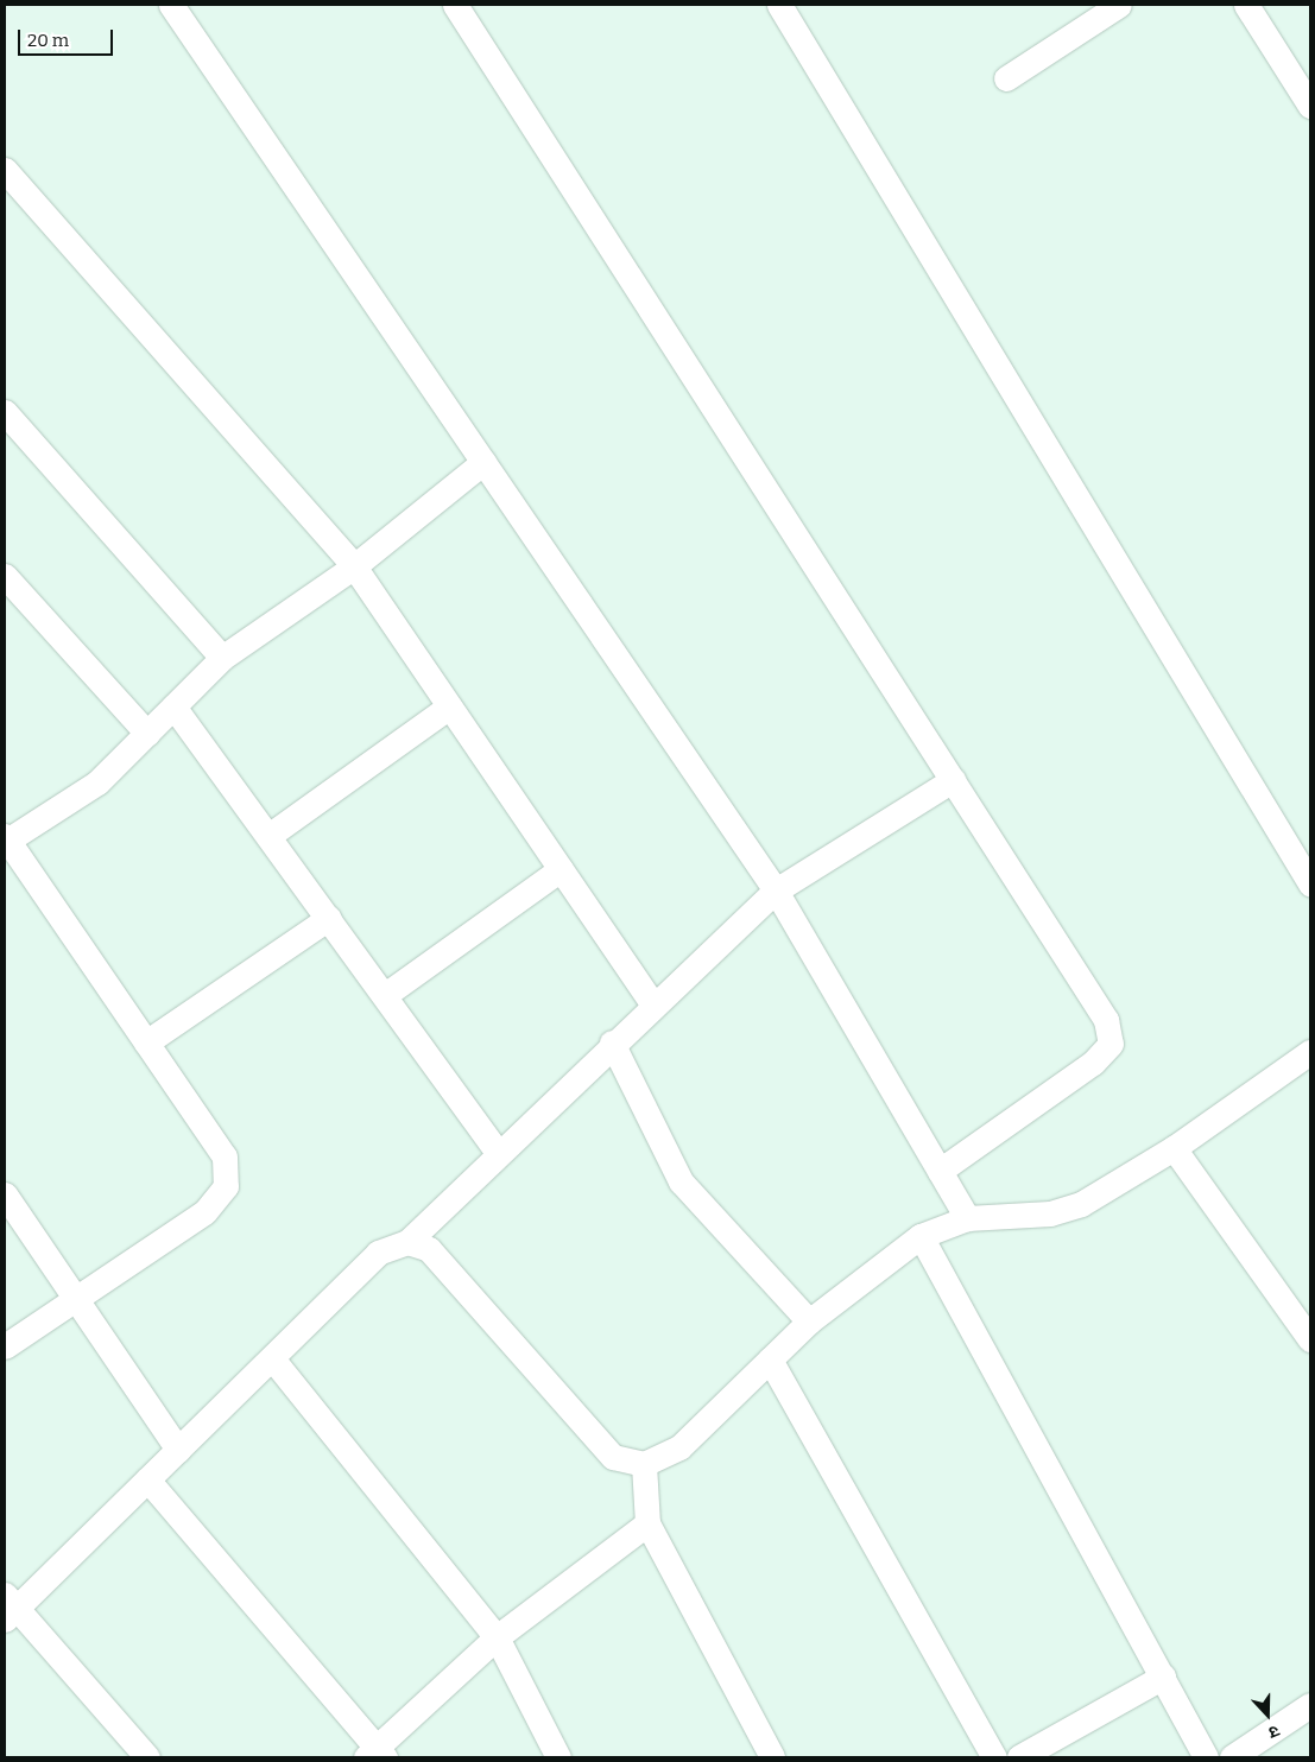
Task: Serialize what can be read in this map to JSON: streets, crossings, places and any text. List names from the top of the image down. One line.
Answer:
{"scale_bar":"20 m","north":"bottom"}
